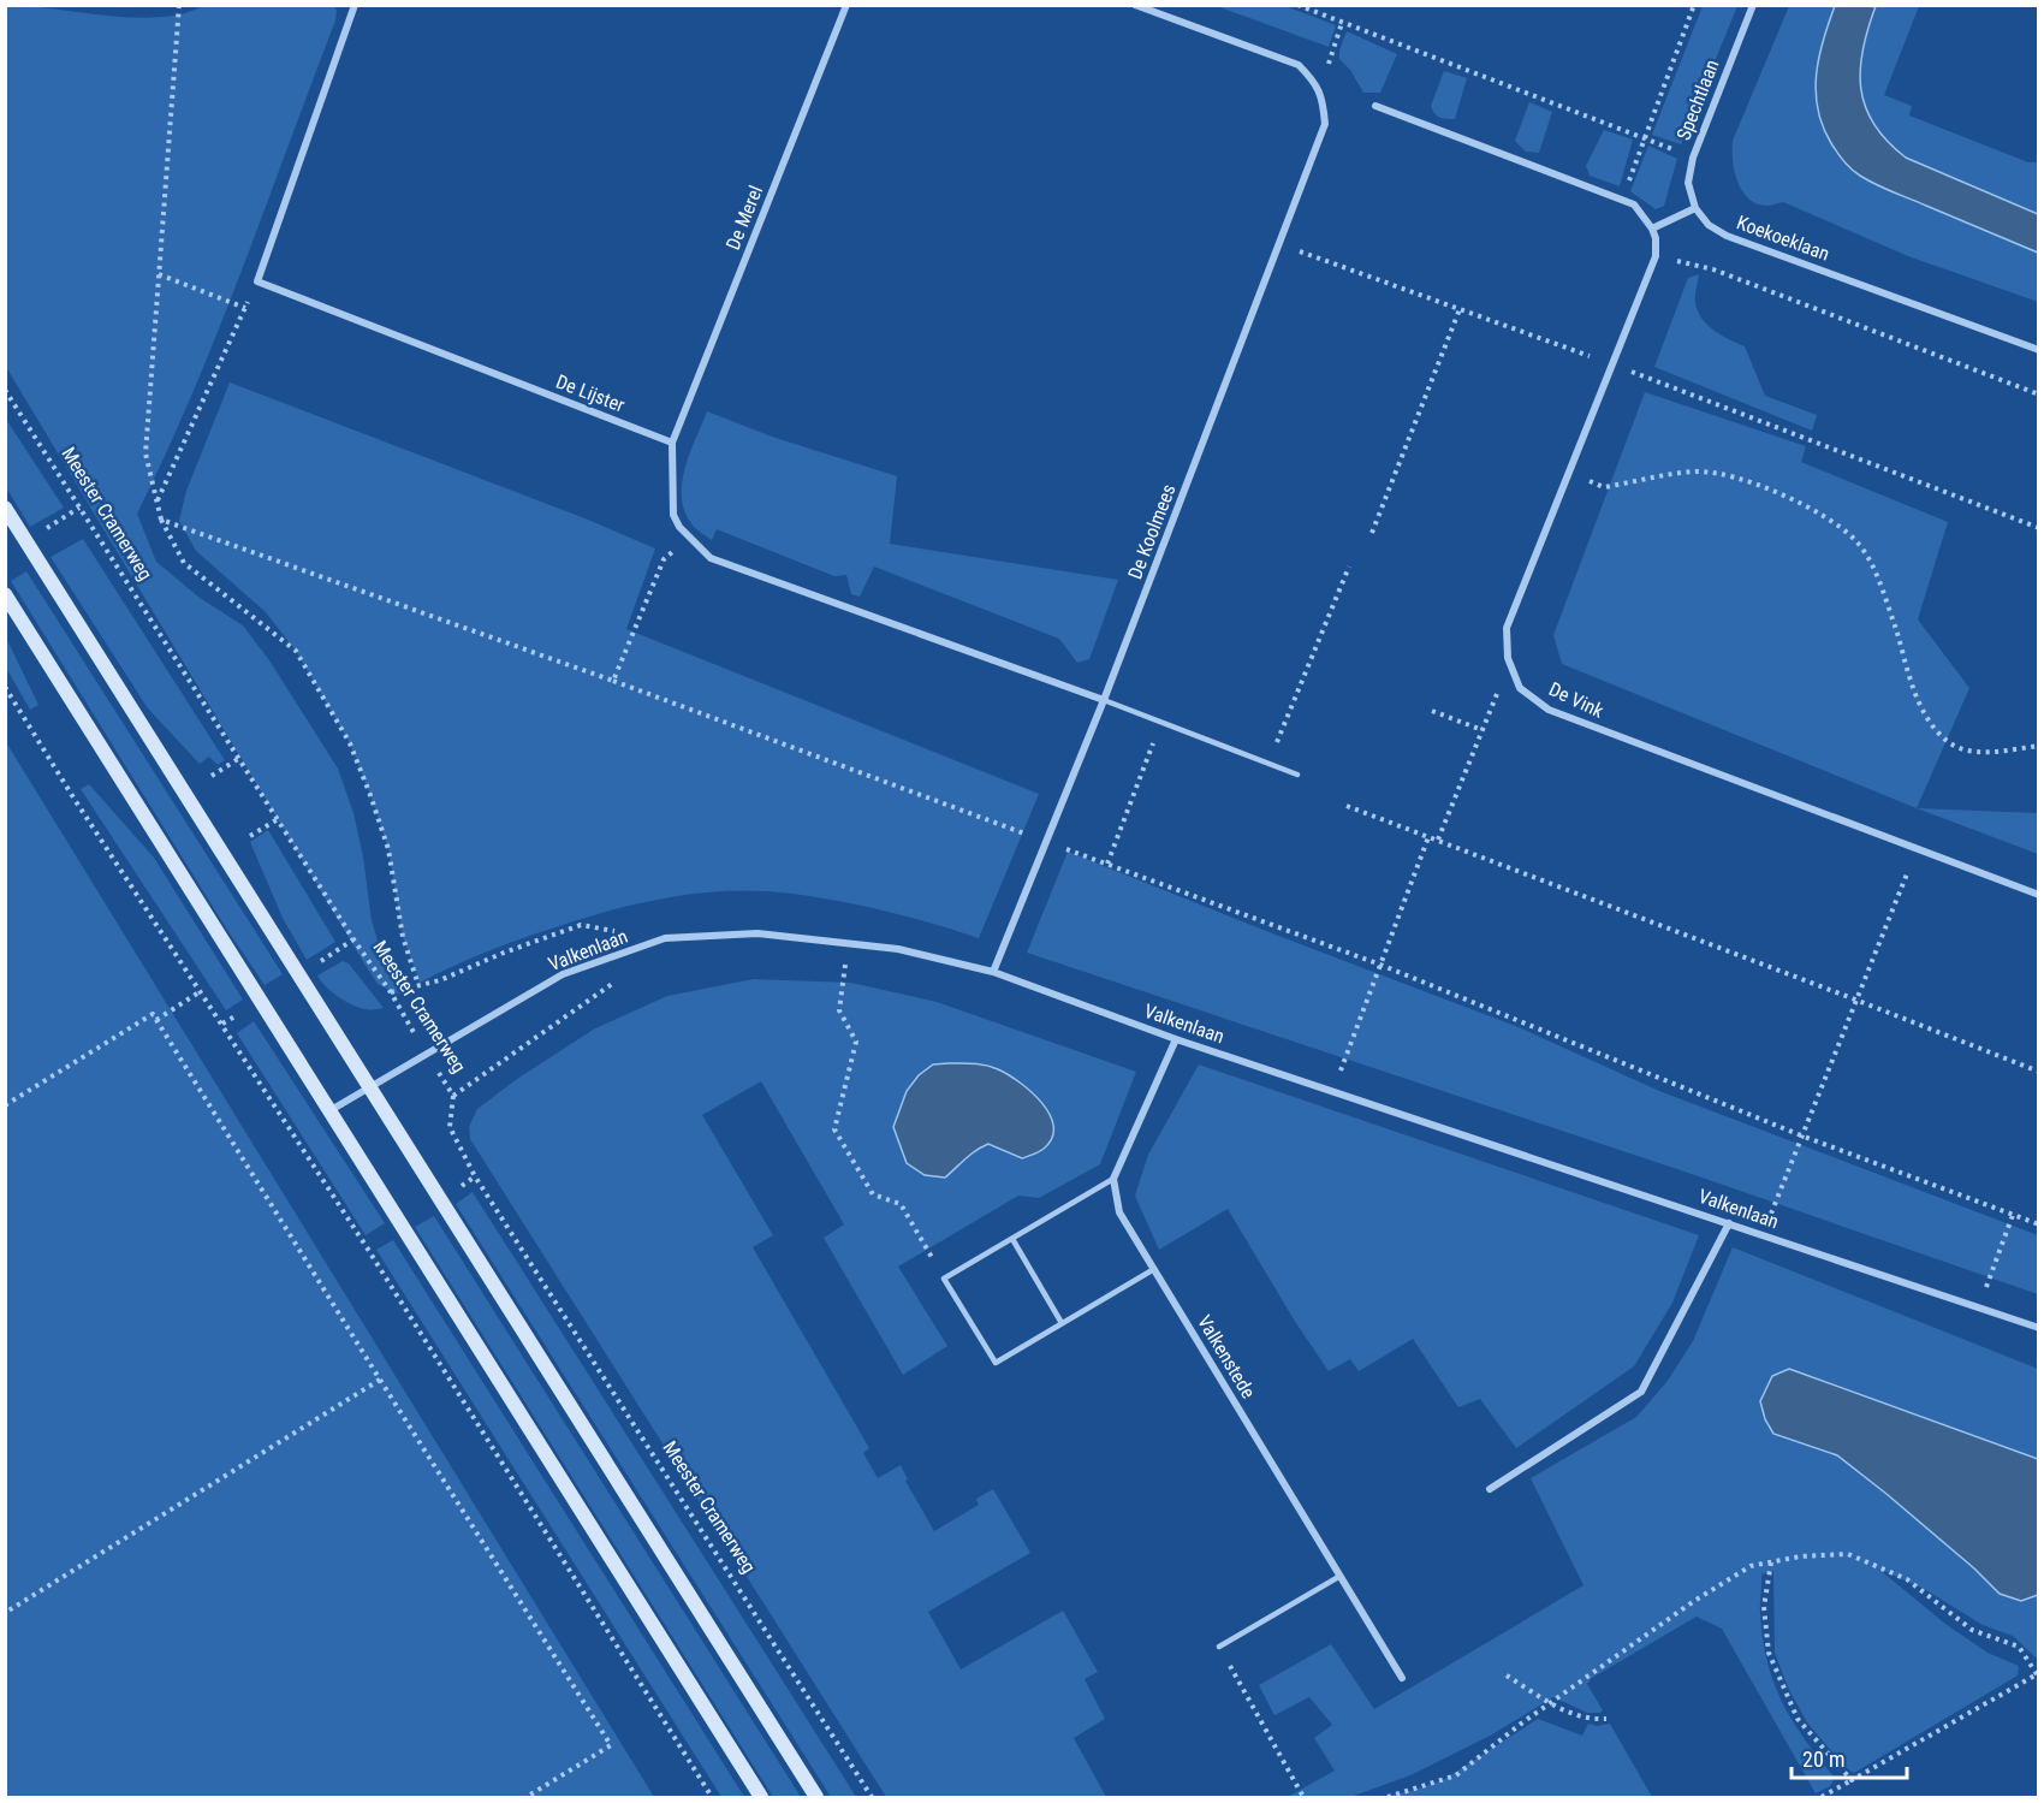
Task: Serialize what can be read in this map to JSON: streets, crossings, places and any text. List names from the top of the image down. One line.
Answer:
{"streets":{"street":["Spechtlaan","De Merel","Koekoeklaan","De Lijster","De Koolmees","De Vink","Valkenlaan","Valkenstede"],"path":["Meester Cramerweg"]},"crossings":[["Spechtlaan","Koekoeklaan"],["De Merel","De Lijster"],["Meester Cramerweg","Valkenlaan"],["De Koolmees","Valkenlaan"]],"scale_bar":"20 m"}
